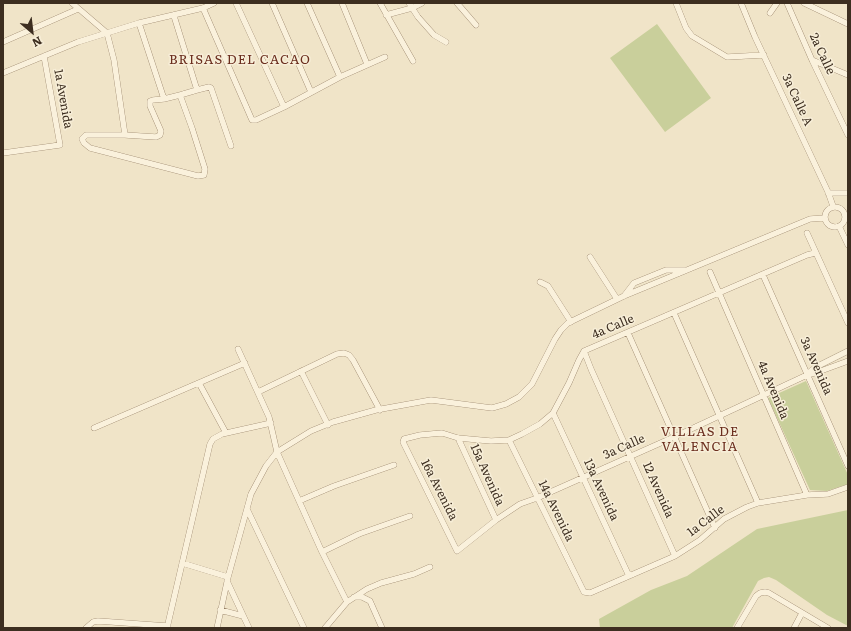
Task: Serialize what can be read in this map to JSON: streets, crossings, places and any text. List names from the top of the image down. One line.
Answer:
{"streets":{"street":["2a Calle","1a Avenida","3a Calle A","4a Calle","3a Avenida","4a Avenida","3a Calle","15a Avenida","16a Avenida","13a Avenida","12 Avenida","14a Avenida","1a Calle"]},"crossings":[["4a Calle","3a Avenida"],["4a Calle","4a Avenida"],["4a Calle","15a Avenida"],["4a Calle","16a Avenida"],["4a Calle","13a Avenida"],["4a Calle","12 Avenida"],["4a Calle","14a Avenida"],["3a Avenida","3a Calle"],["4a Avenida","3a Calle"],["4a Avenida","1a Calle"],["3a Calle","15a Avenida"],["3a Calle","16a Avenida"],["3a Calle","13a Avenida"],["3a Calle","12 Avenida"],["3a Calle","14a Avenida"],["13a Avenida","1a Calle"],["12 Avenida","1a Calle"],["14a Avenida","1a Calle"]],"districts":["BRISAS DEL CACAO","VILLAS DE VALENCIA"],"north":"bottom right"}
